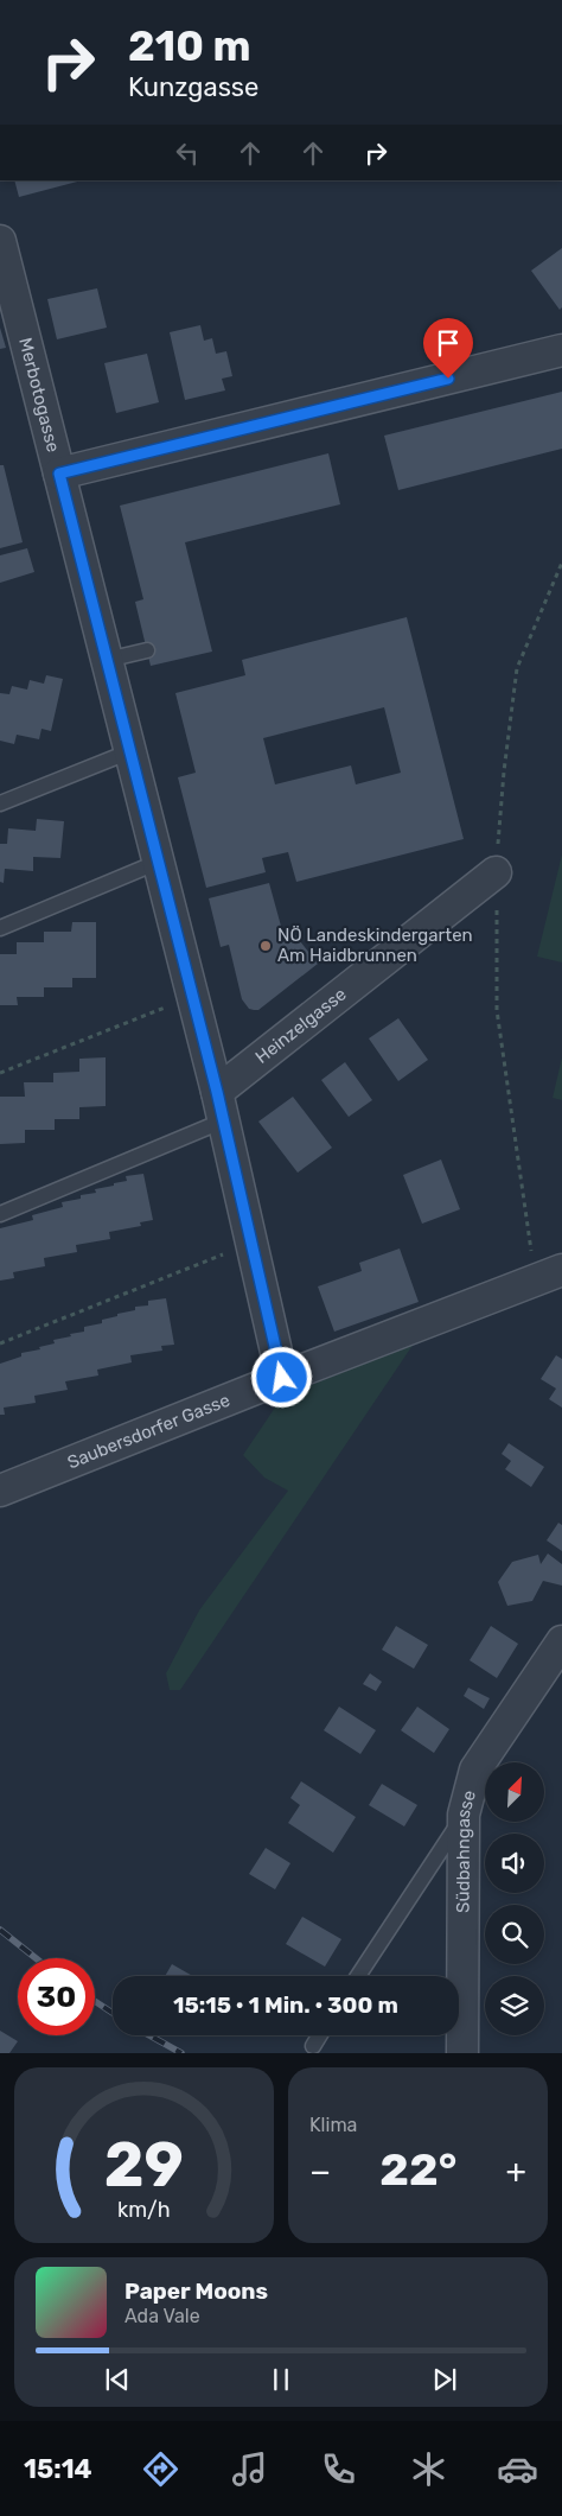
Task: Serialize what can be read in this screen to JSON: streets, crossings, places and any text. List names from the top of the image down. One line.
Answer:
{"streets":{"street":["Merbotogasse","Heinzelgasse","Saubersdorfer Gasse","Südbahngasse"]},"crossings":[["Merbotogasse","Heinzelgasse"],["Merbotogasse","Saubersdorfer Gasse"]],"places":["NÖ Landeskindergarten Am Haidbrunnen"],"north":"top right","page":{"turn":["210 m","Kunzgasse"],"limit":"30","trip":"15:15 · 1 Min. · 300 m","tile":"Klima","heat":["−","22°","+"],"song":["Paper Moons","Ada Vale"],"tabs":"15:14","gauge":["29","km/h"]}}
